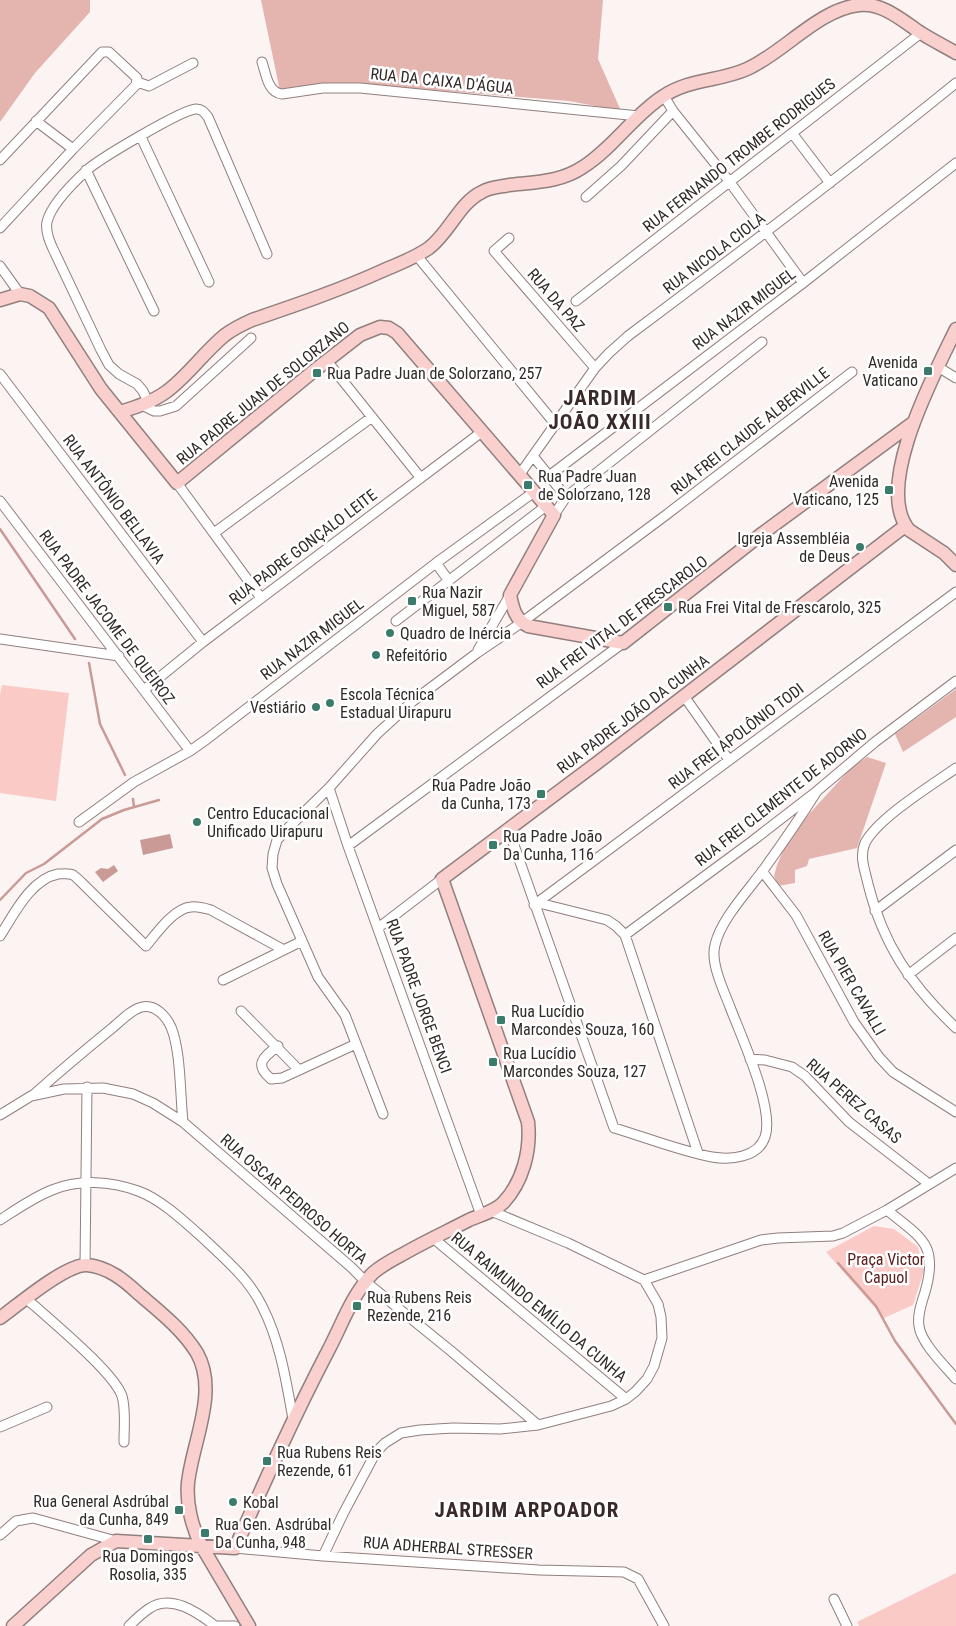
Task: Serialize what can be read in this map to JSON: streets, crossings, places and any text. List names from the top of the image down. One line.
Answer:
{"streets":{"street":["RUA DA CAIXA D'ÁGUA","RUA FERNANDO TROMBE RODRIGUES","RUA NICOLA CIOLA","RUA DA PAZ","RUA NAZIR MIGUEL","RUA PADRE JUAN DE SOLORZANO","RUA FREI CLAUDE ALBERVILLE","RUA ANTÔNIO BELLAVIA","RUA PADRE GONÇALO LEITE","RUA PADRE JACOME DE QUEIROZ","RUA FREI VITAL DE FRESCAROLO","RUA PADRE JOÃO DA CUNHA","RUA FREI APOLÔNIO TODI","RUA FREI CLEMENTE DE ADORNO","RUA PIER CAVALLI","RUA PADRE JORGE BENCI","RUA PEREZ CASAS","RUA OSCAR PEDROSO HORTA","RUA RAIMUNDO EMÍLIO DA CUNHA","RUA ADHERBAL STRESSER"]},"crossings":[["RUA NICOLA CIOLA","RUA DA PAZ"],["RUA NICOLA CIOLA","RUA PADRE JUAN DE SOLORZANO"],["RUA NAZIR MIGUEL","RUA PADRE JUAN DE SOLORZANO"],["RUA NAZIR MIGUEL","RUA PADRE JACOME DE QUEIROZ"],["RUA PADRE JUAN DE SOLORZANO","RUA PADRE GONÇALO LEITE"],["RUA FREI CLAUDE ALBERVILLE","RUA PADRE JORGE BENCI"],["RUA ANTÔNIO BELLAVIA","RUA PADRE GONÇALO LEITE"],["RUA PADRE GONÇALO LEITE","RUA PADRE JACOME DE QUEIROZ"],["RUA FREI VITAL DE FRESCAROLO","RUA PADRE JORGE BENCI"],["RUA PADRE JOÃO DA CUNHA","RUA PADRE JORGE BENCI"]],"districts":["JARDIM JOÃO XXIII","JARDIM ARPOADOR"],"parks":["Praça Victor Capuol"],"places":{"transit":["Avenida Vaticano","Rua Padre Juan de Solorzano, 257","Rua Padre Juan de Solorzano, 128","Avenida Vaticano, 125","Rua Nazir Miguel, 587","Rua Frei Vital de Frescarolo, 325","Rua Padre João da Cunha, 173","Rua Padre João Da Cunha, 116","Rua Lucídio Marcondes Souza, 160","Rua Lucídio Marcondes Souza, 127","Rua Rubens Reis Rezende, 216","Rua Rubens Reis Rezende, 61","Rua General Asdrúbal da Cunha, 849","Rua Gen. Asdrúbal Da Cunha, 948","Rua Domingos Rosolia, 335"],"other":["Igreja Assembléia de Deus","Quadro de Inércia","Refeitório","Escola Técnica Estadual Uirapuru","Vestiário","Centro Educacional Unificado Uirapuru","Kobal"]}}
